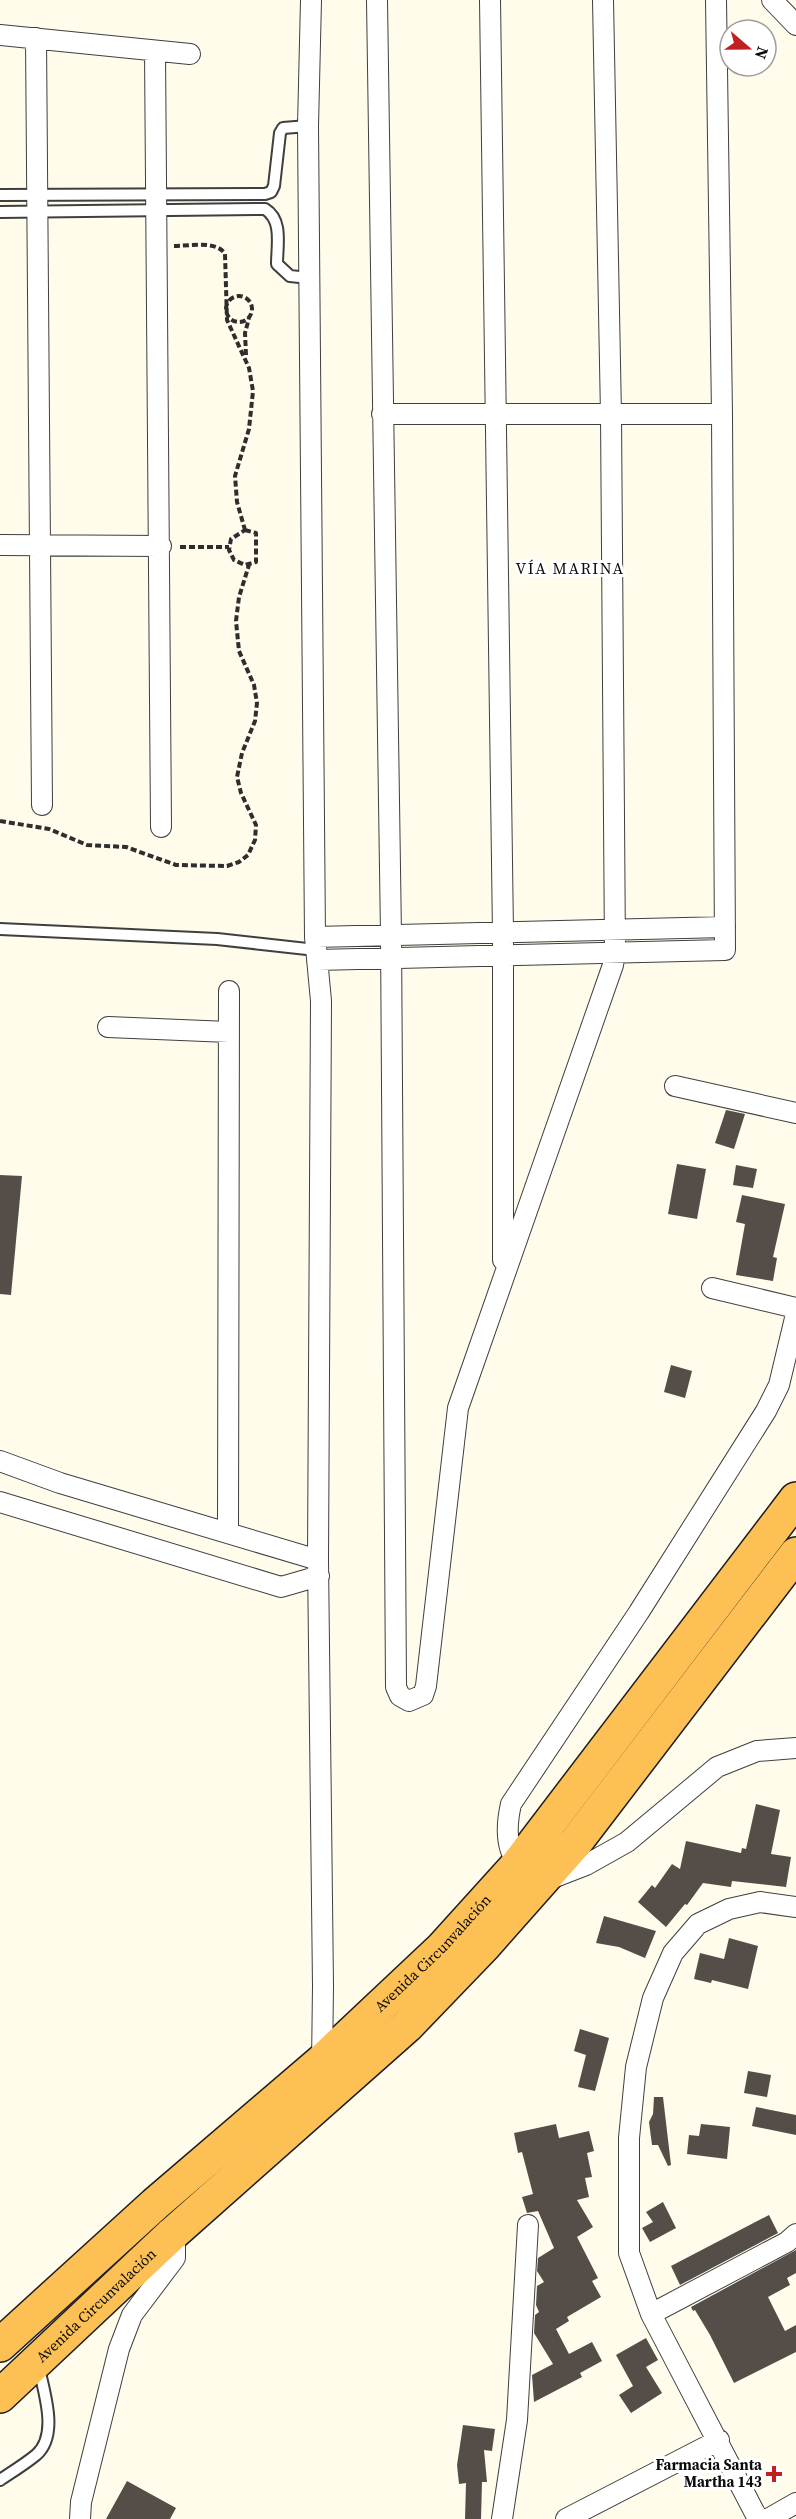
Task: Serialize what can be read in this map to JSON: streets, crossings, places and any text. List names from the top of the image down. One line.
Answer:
{"streets":{"highway":["Avenida Circunvalación"]},"districts":["VÍA MARINA"],"places":{"health":["Farmacia Santa Martha 143"]},"north":"right"}
